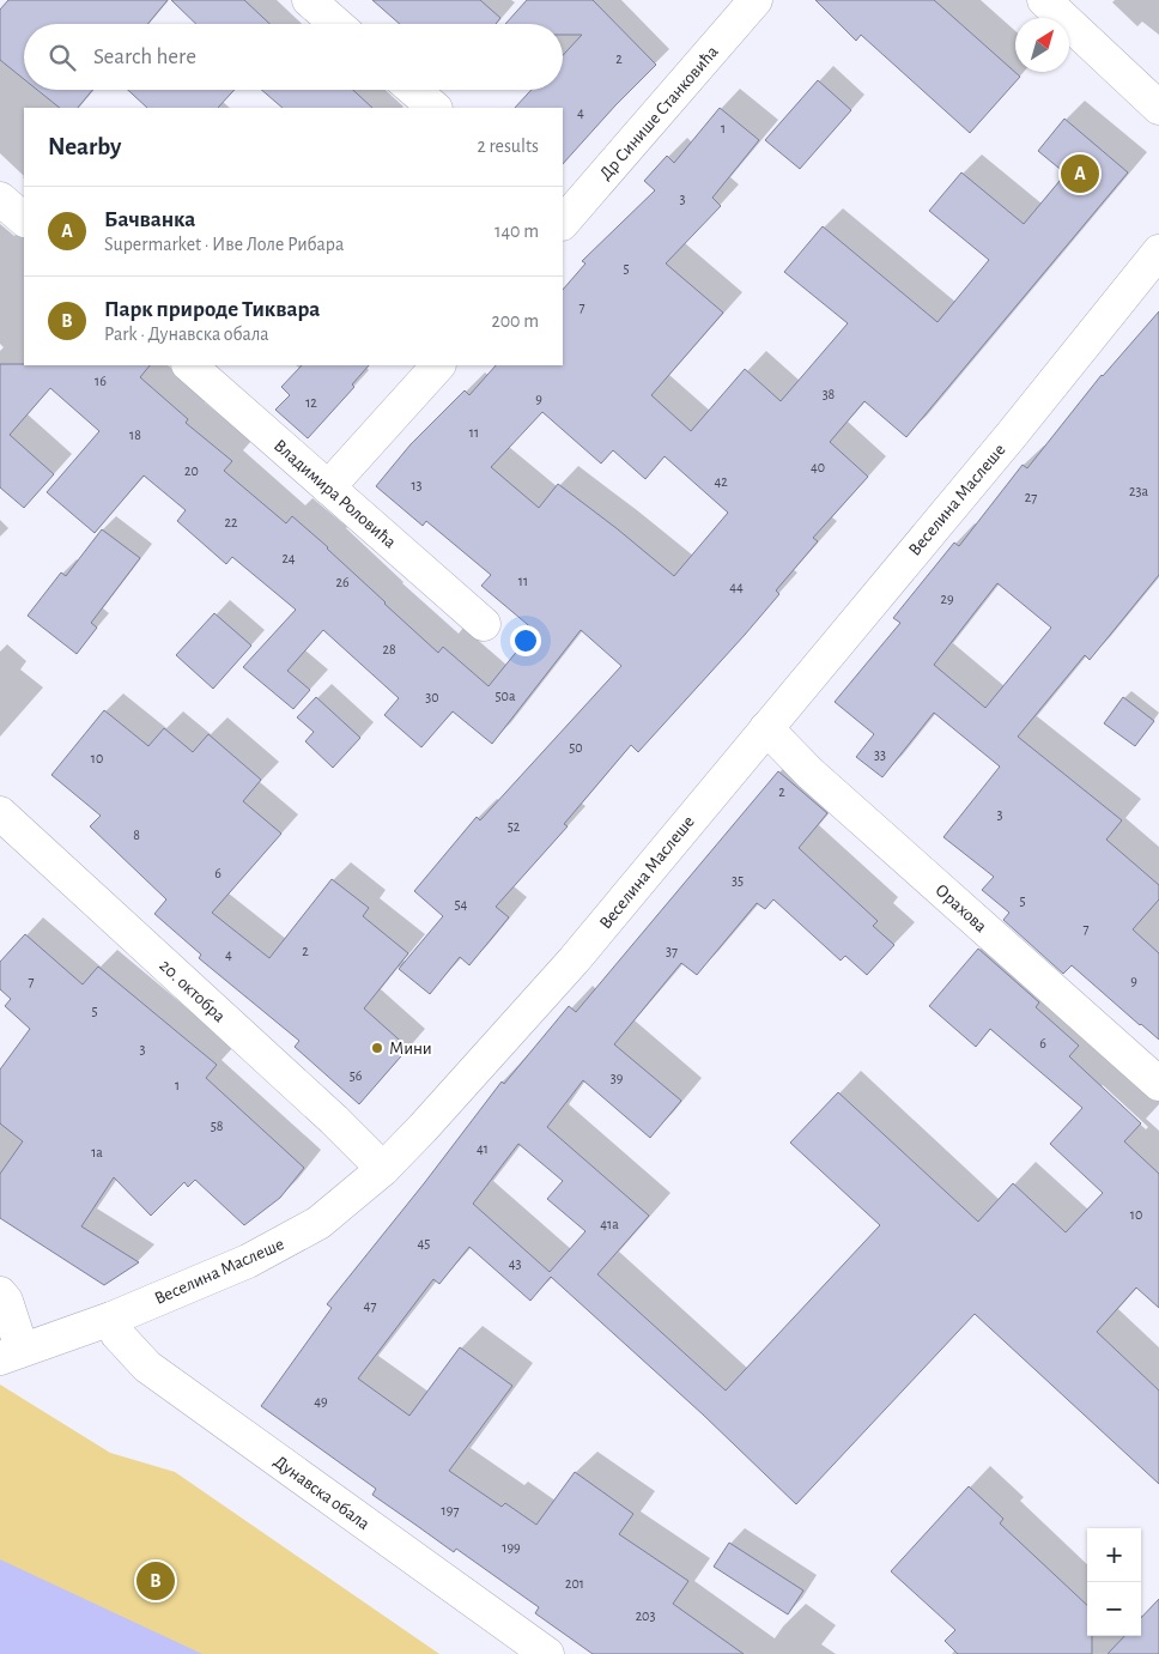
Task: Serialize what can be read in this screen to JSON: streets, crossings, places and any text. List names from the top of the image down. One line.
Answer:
{"streets":{"street":["Др Синише Станковића","Владимира Роловића","Веселина Маслеше","Орахова","20. октобра","Дунавска обала"]},"crossings":[["Веселина Маслеше","Орахова"],["Веселина Маслеше","20. октобра"],["Веселина Маслеше","Дунавска обала"]],"places":["Мини"],"house_numbers":["2","4","1","3","5","7","16","38","9","12","11","18","40","20","42","13","23a","27","22","24","11","26","44","29","28","50a","30","50","33","10","2","3","52","8","6","35","5","54","7","2","37","4","7","9","5","6","3","56","39","1","58","41","1a","10","41a","45","43","47","49","197","199","201","203"],"north":"top right","page":{"search":"Search here","heading":["Nearby","2 results"],"pins":["A","B"],"list":[{"mark":"A","name":"Бачванка","note":"Supermarket · Иве Лоле Рибара","value":"140 m"},{"mark":"B","name":"Парк природе Тиквара","note":"Park · Дунавска обала","value":"200 m"}],"map_buttons":["+","−"]}}
